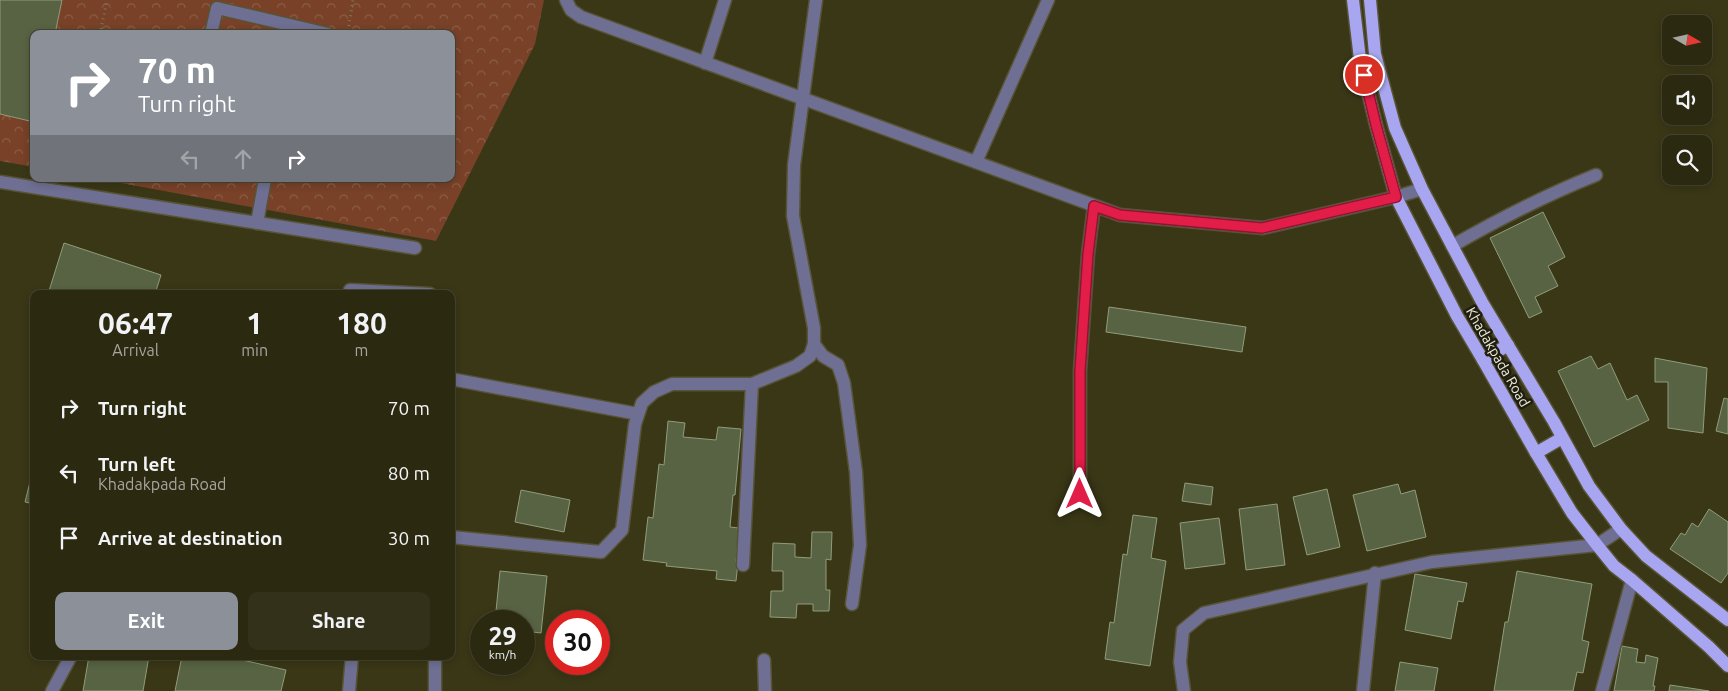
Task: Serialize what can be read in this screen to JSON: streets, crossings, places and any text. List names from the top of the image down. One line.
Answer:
{"streets":{"main road":["Khadakpada Road"]},"north":"right","page":{"turn":["70 m","Turn right"],"eta":["06:47","Arrival","1","min","180","m"],"list":[{"name":"Turn right","value":"70 m"},{"name":"Turn left","note":"Khadakpada Road","value":"80 m"},{"name":"Arrive at destination","value":"30 m"}],"buttons":["Exit","Share"],"speed":"29 km/h","limit":"30"}}
